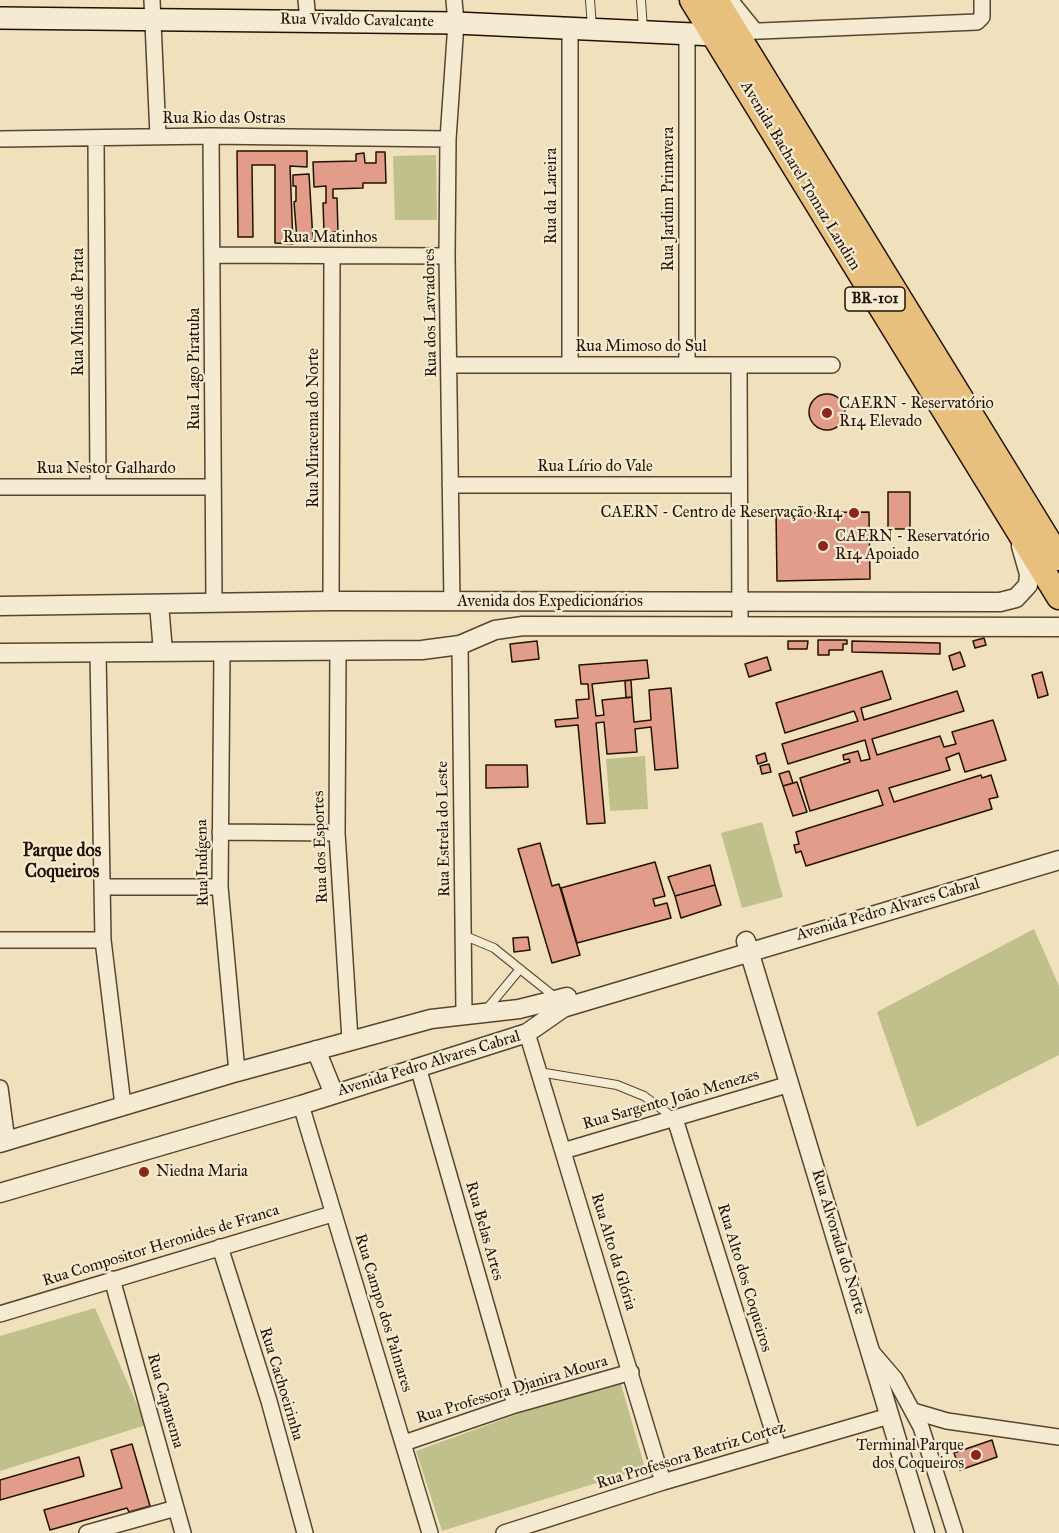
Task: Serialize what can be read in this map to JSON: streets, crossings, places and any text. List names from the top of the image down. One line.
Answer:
{"streets":{"highway":["Avenida Bacharel Tomaz Landim","BR-101"],"main road":["Rua Vivaldo Cavalcante"],"street":["Rua Rio das Ostras","Rua da Lareira","Rua Jardim Primavera","Rua Matinhos","Rua Minas de Prata","Rua dos Lavradores","Rua Mimoso do Sul","Rua Lago Piratuba","Rua Miracema do Norte","Rua Lírio do Vale","Rua Nestor Galhardo","Avenida dos Expedicionários","Rua Estrela do Leste","Rua dos Esportes","Rua Indígena","Avenida Pedro Alvares Cabral","Rua Sargento João Menezes","Rua Belas Artes","Rua Alvorada do Norte","Rua Compositor Heronides de Franca","Rua Alto da Glória","Rua Alto dos Coqueiros","Rua Campo dos Palmares","Rua Cachoeirinha","Rua Professora Djanira Moura","Rua Capanema","Rua Professora Beatriz Cortez"]},"crossings":[["Rua Vivaldo Cavalcante","Avenida Bacharel Tomaz Landim"],["Rua Vivaldo Cavalcante","Rua da Lareira"],["Rua Vivaldo Cavalcante","Rua Jardim Primavera"],["Rua Vivaldo Cavalcante","Rua dos Lavradores"],["Rua Rio das Ostras","Rua Minas de Prata"],["Rua Rio das Ostras","Rua dos Lavradores"],["Rua Rio das Ostras","Rua Lago Piratuba"],["Avenida Bacharel Tomaz Landim","Avenida dos Expedicionários"],["Rua da Lareira","Rua Mimoso do Sul"],["Rua Jardim Primavera","Rua Mimoso do Sul"],["Rua Matinhos","Rua dos Lavradores"],["Rua Matinhos","Rua Lago Piratuba"],["Rua Matinhos","Rua Miracema do Norte"],["Rua Minas de Prata","Rua Nestor Galhardo"],["Rua dos Lavradores","Rua Mimoso do Sul"],["Rua dos Lavradores","Rua Lírio do Vale"],["Rua dos Lavradores","Avenida dos Expedicionários"],["Rua Lago Piratuba","Rua Nestor Galhardo"],["Rua Lago Piratuba","Avenida dos Expedicionários"],["Rua Miracema do Norte","Avenida dos Expedicionários"],["Avenida dos Expedicionários","Rua Estrela do Leste"],["Avenida dos Expedicionários","Rua dos Esportes"],["Avenida dos Expedicionários","Rua Indígena"],["Rua Estrela do Leste","Avenida Pedro Alvares Cabral"],["Rua dos Esportes","Avenida Pedro Alvares Cabral"],["Rua Indígena","Avenida Pedro Alvares Cabral"],["Avenida Pedro Alvares Cabral","Rua Belas Artes"],["Avenida Pedro Alvares Cabral","Rua Alvorada do Norte"],["Avenida Pedro Alvares Cabral","Rua Alto da Glória"],["Avenida Pedro Alvares Cabral","Rua Campo dos Palmares"],["Rua Sargento João Menezes","Rua Alvorada do Norte"],["Rua Sargento João Menezes","Rua Alto da Glória"],["Rua Sargento João Menezes","Rua Alto dos Coqueiros"],["Rua Belas Artes","Rua Professora Djanira Moura"],["Rua Alvorada do Norte","Rua Professora Beatriz Cortez"],["Rua Compositor Heronides de Franca","Rua Campo dos Palmares"],["Rua Compositor Heronides de Franca","Rua Cachoeirinha"],["Rua Compositor Heronides de Franca","Rua Capanema"],["Rua Alto da Glória","Rua Professora Djanira Moura"],["Rua Alto da Glória","Rua Professora Beatriz Cortez"],["Rua Alto dos Coqueiros","Rua Professora Beatriz Cortez"],["Rua Campo dos Palmares","Rua Professora Djanira Moura"]],"districts":["Parque dos Coqueiros"],"places":["CAERN - Reservatório R14 Elevado","CAERN - Centro de Reservação R14","CAERN - Reservatório R14 Apoiado","Niedna Maria","Terminal Parque dos Coqueiros"]}
